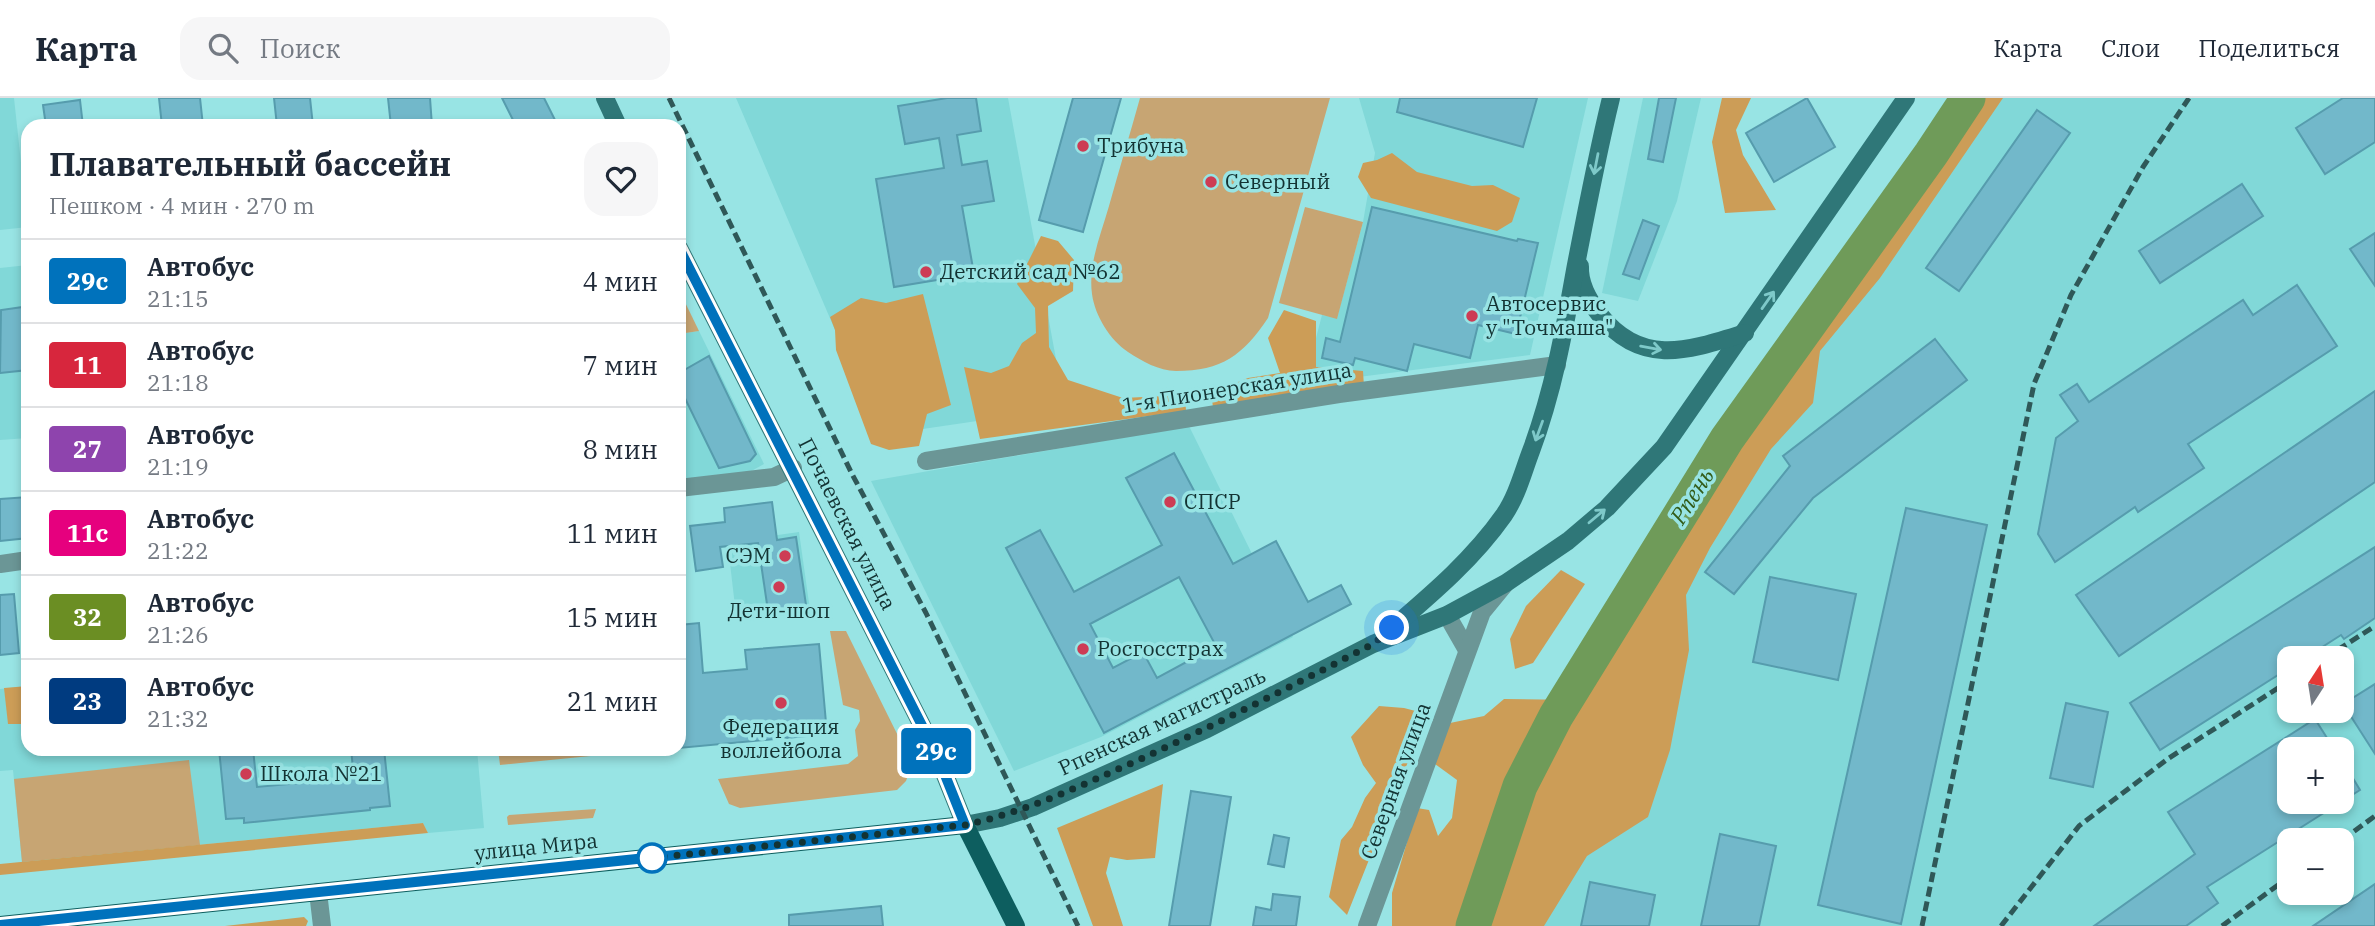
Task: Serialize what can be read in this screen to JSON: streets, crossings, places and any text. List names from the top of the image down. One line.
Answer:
{"streets":{"main road":["Почаевская улица","Рпенская магистраль","улица Мира"],"street":["1-я Пионерская улица","Северная улица"]},"crossings":[["1-я Пионерская улица","Рпенская магистраль"],["Почаевская улица","Рпенская магистраль"],["Почаевская улица","улица Мира"],["Рпенская магистраль","Северная улица"],["Рпенская магистраль","улица Мира"]],"water":["Рпень"],"places":["Трибуна","Северный","Детский сад №62","Автосервис у \"Точмаша\"","СПСР","СЭМ","Дети-шоп","Росгосстрах","Федерация воллейбола","Школа №21"],"lines":["bus line 29с"],"north":"top","page":{"header":"Карта","search":"Поиск","nav":["Карта","Слои","Поделиться"],"on_map":"29с","heading":["Плавательный бассейн","Пешком · 4 мин · 270 m"],"list":[{"mark":"29с","name":"Автобус","note":"21:15","value":"4 мин"},{"mark":"11","name":"Автобус","note":"21:18","value":"7 мин"},{"mark":"27","name":"Автобус","note":"21:19","value":"8 мин"},{"mark":"11с","name":"Автобус","note":"21:22","value":"11 мин"},{"mark":"32","name":"Автобус","note":"21:26","value":"15 мин"},{"mark":"23","name":"Автобус","note":"21:32","value":"21 мин"}],"map_buttons":["+","−"]}}
